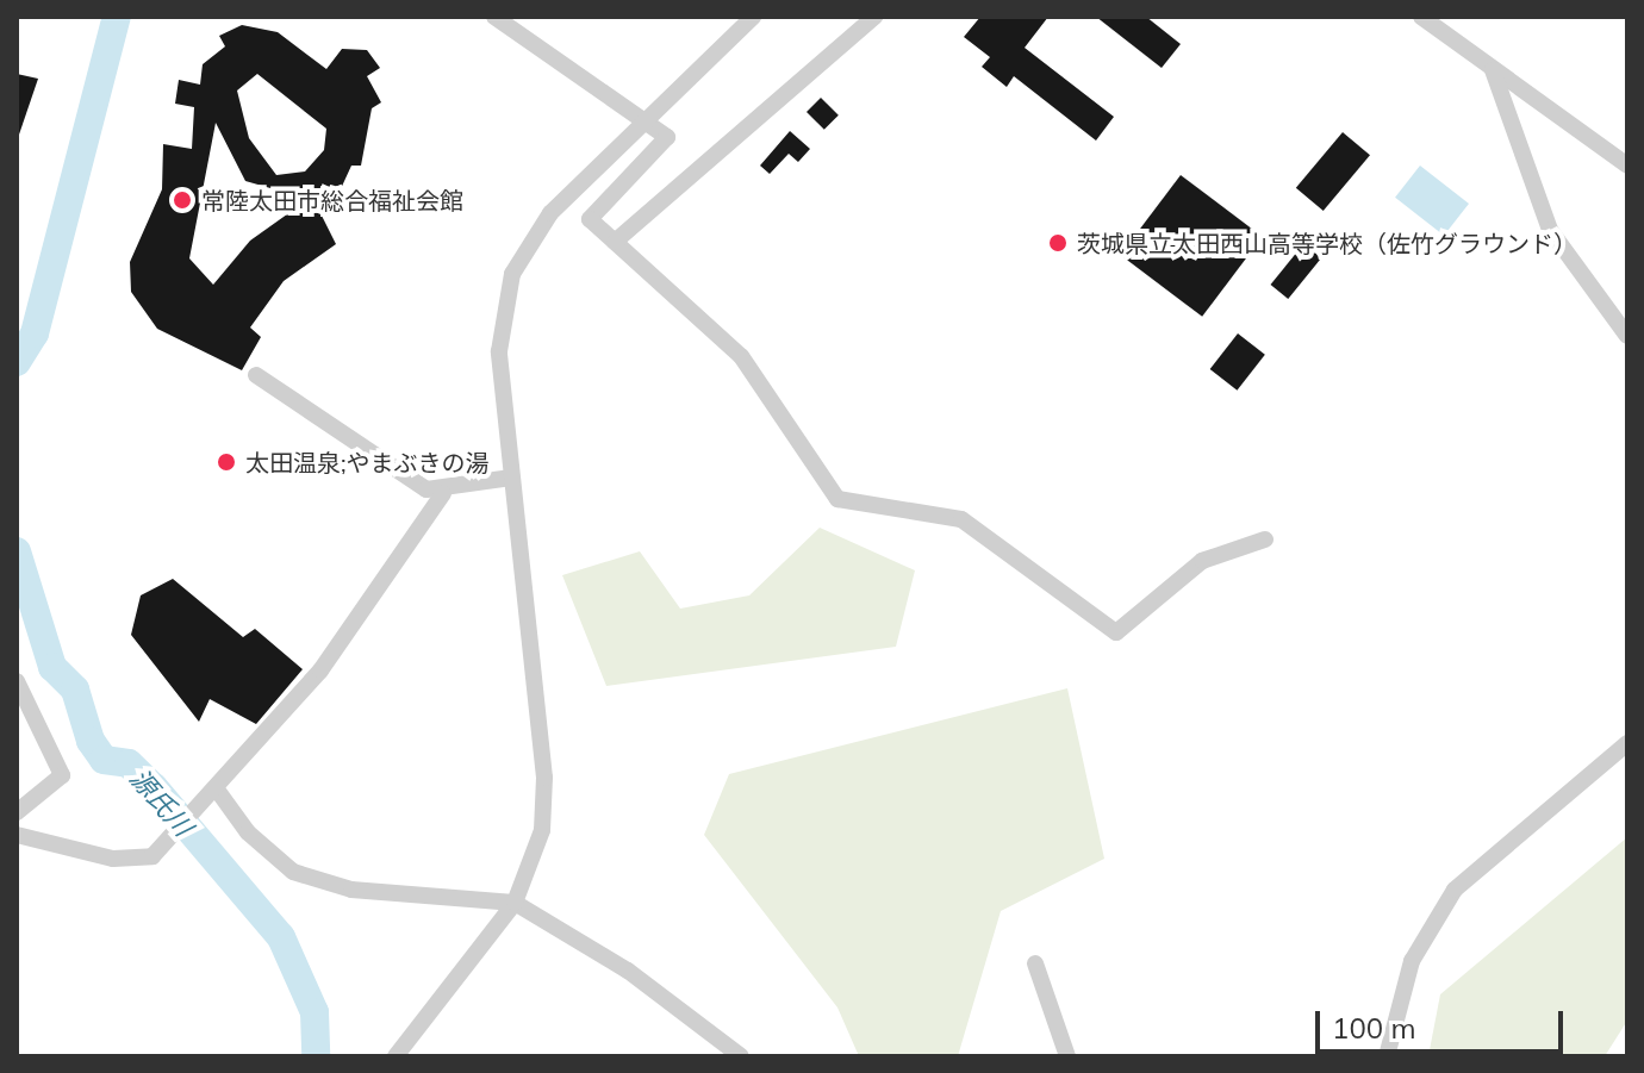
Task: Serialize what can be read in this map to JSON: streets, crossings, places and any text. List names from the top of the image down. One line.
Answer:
{"water":["源氏川"],"places":["常陸太田市総合福祉会館","茨城県立太田西山高等学校（佐竹グラウンド）","太田温泉;やまぶきの湯"],"scale_bar":"100 m"}
